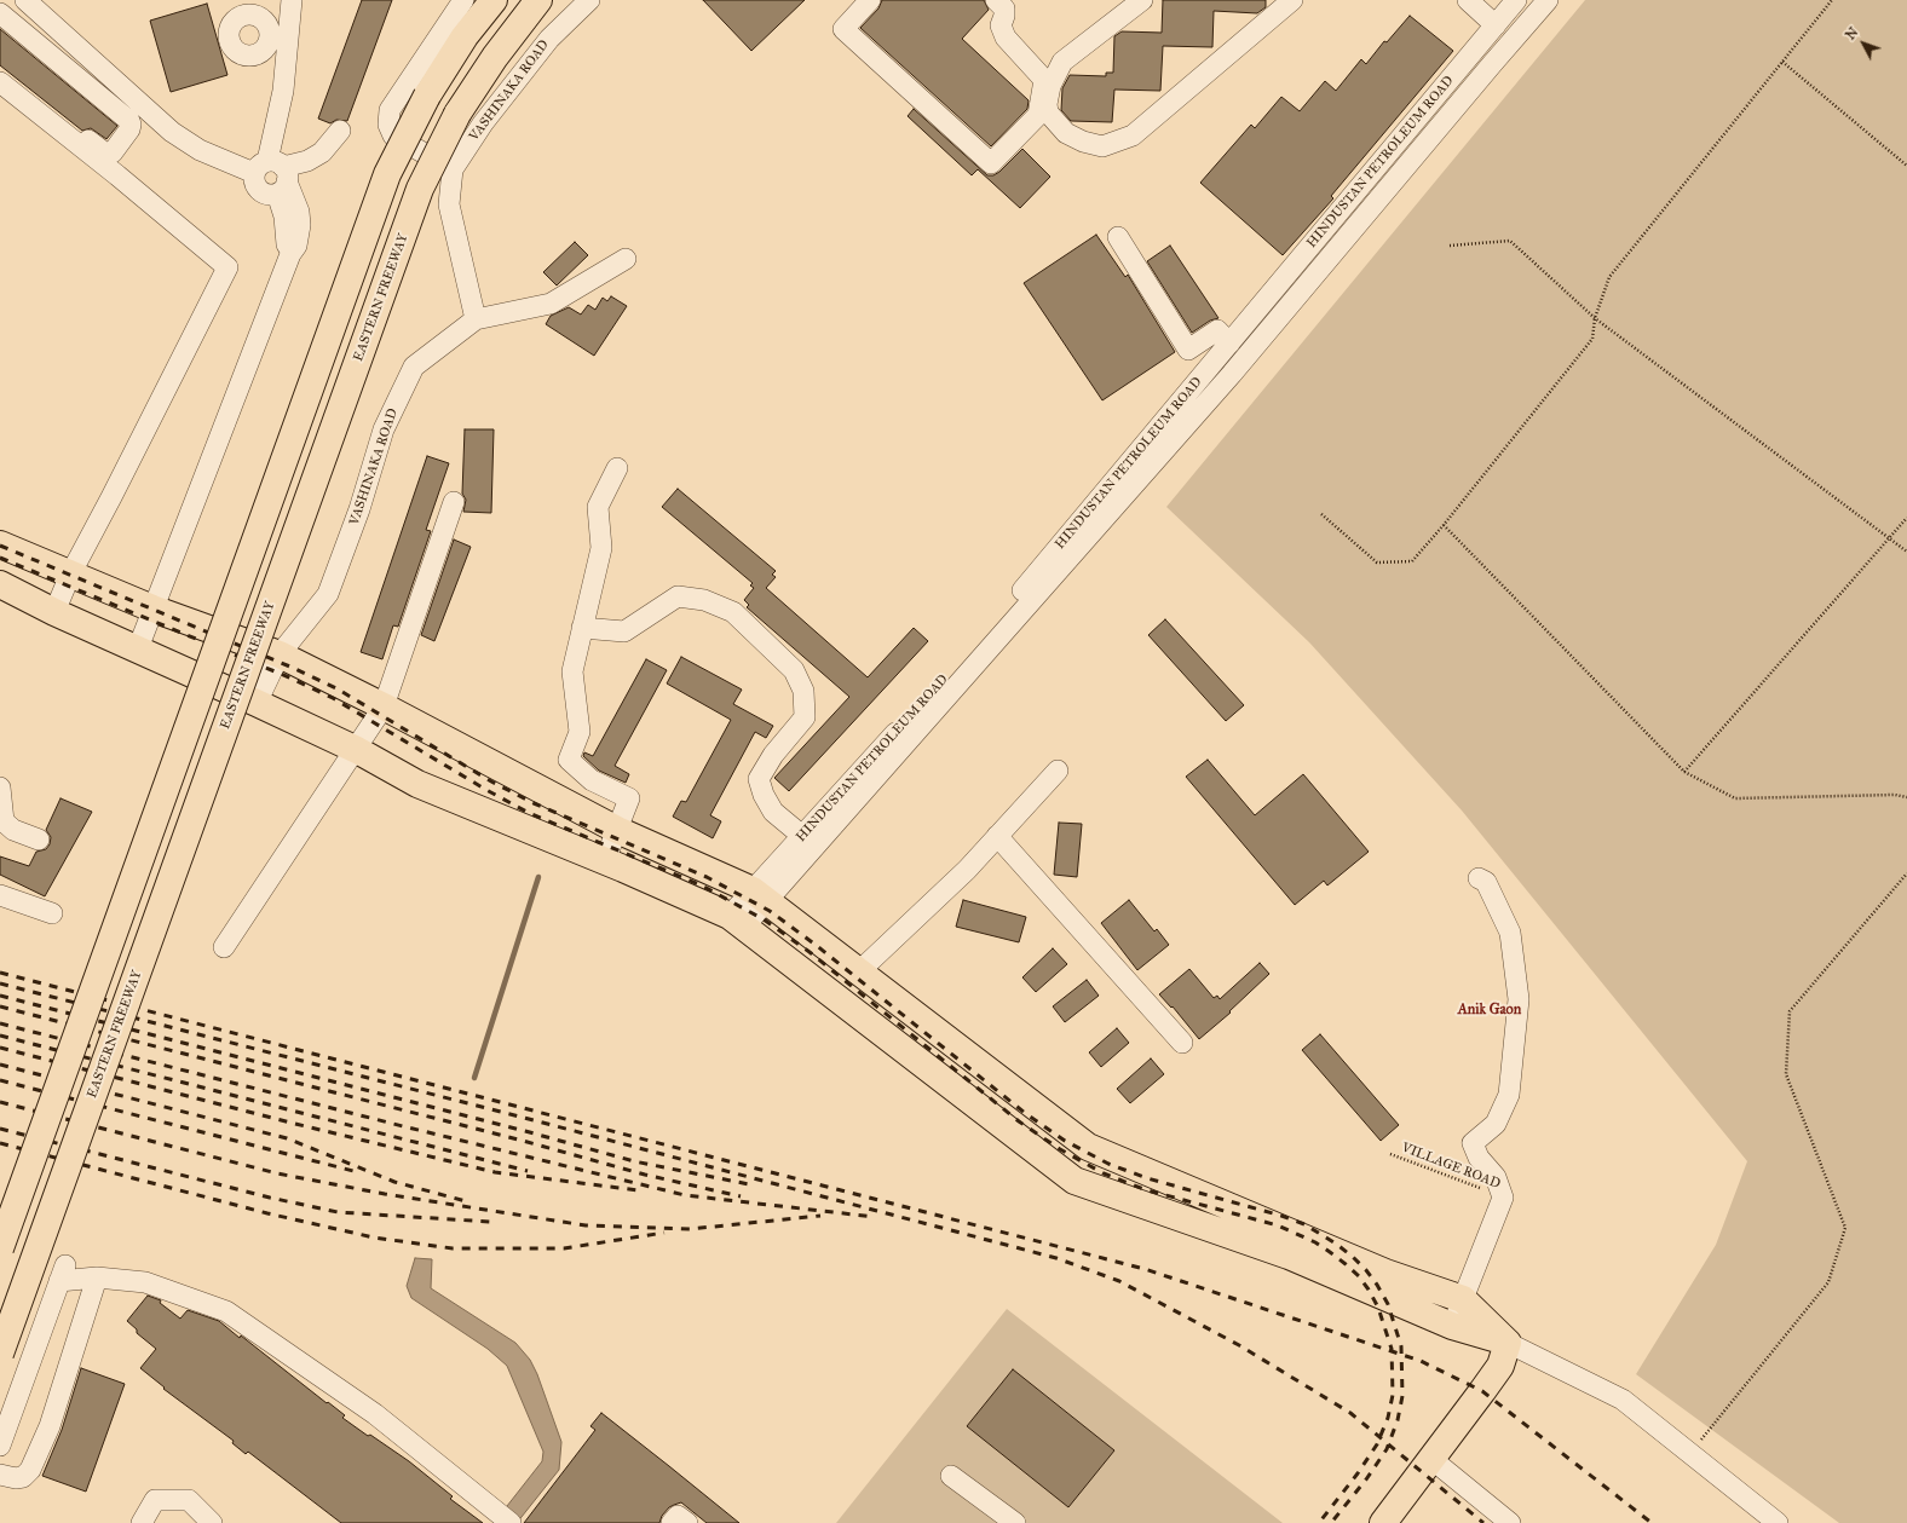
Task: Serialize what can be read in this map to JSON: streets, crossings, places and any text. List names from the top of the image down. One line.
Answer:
{"streets":{"main road":["EASTERN FREEWAY"],"street":["VASHINAKA ROAD","HINDUSTAN PETROLEUM ROAD"],"path":["VILLAGE ROAD"]},"districts":["Anik Gaon"],"north":"top left"}
